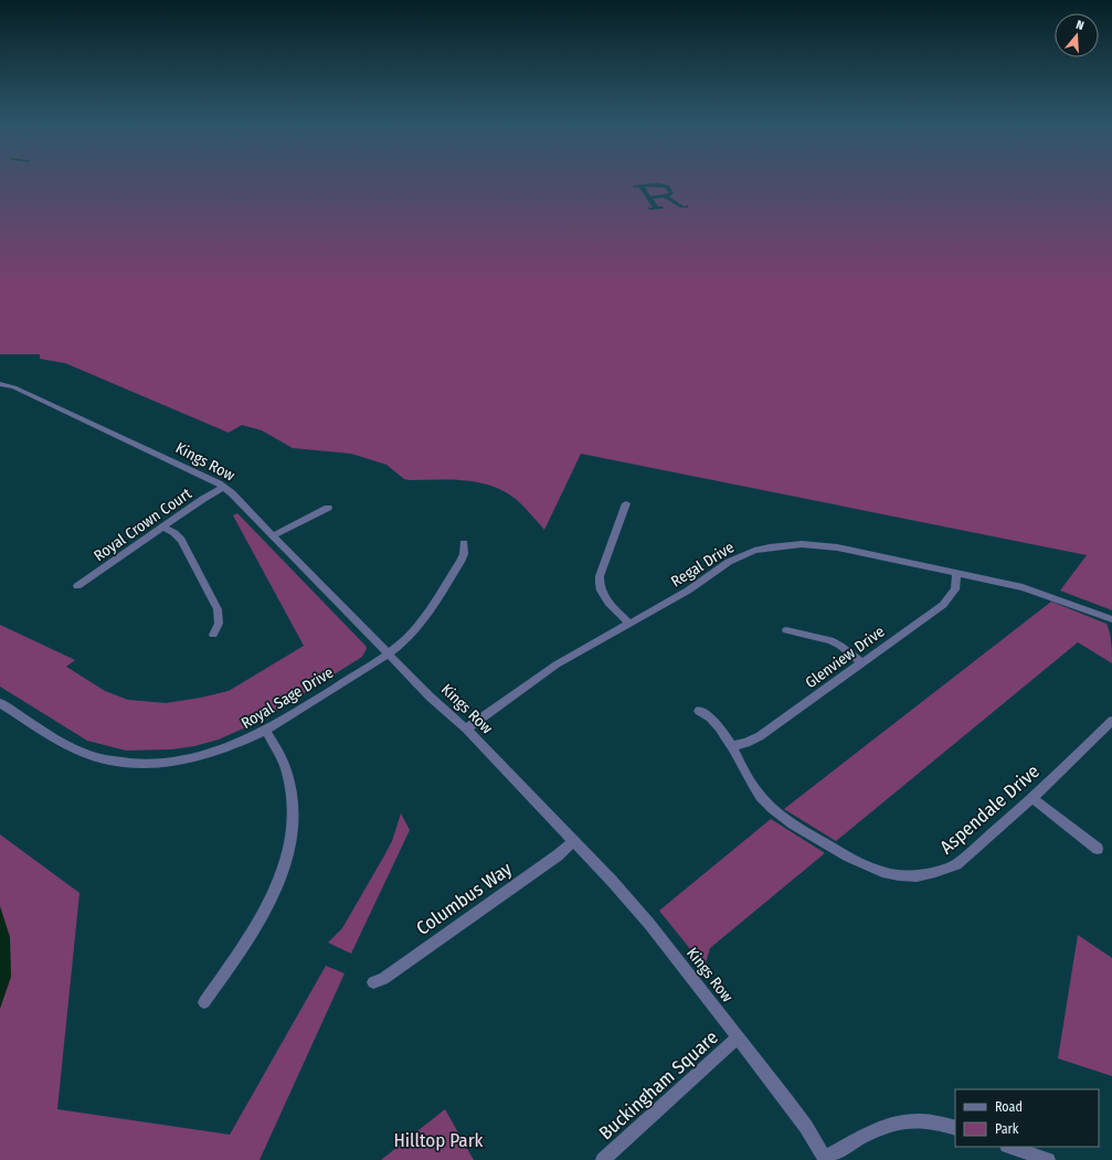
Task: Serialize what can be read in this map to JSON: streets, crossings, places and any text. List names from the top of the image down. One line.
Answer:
{"streets":{"street":["Kings Row","Royal Crown Court","Regal Drive","Glenview Drive","Royal Sage Drive","Aspendale Drive","Columbus Way","Buckingham Square"]},"crossings":[["Kings Row","Royal Crown Court"],["Kings Row","Regal Drive"],["Kings Row","Royal Sage Drive"],["Kings Row","Columbus Way"],["Kings Row","Buckingham Square"],["Regal Drive","Glenview Drive"],["Glenview Drive","Aspendale Drive"]],"parks":["Hilltop Park"],"legend":["Road","Park"],"north":"top"}
